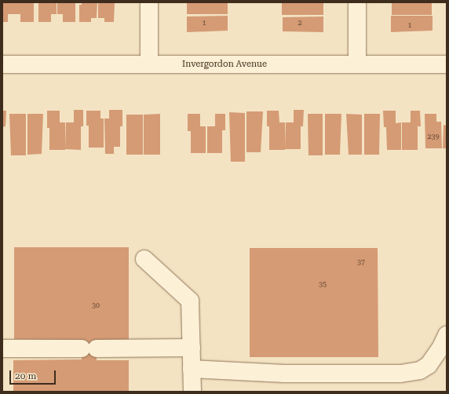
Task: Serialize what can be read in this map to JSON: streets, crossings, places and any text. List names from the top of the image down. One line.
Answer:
{"streets":{"street":["Invergordon Avenue"]},"house_numbers":["1","2","1","239","37","35","30"],"scale_bar":"20 m"}
